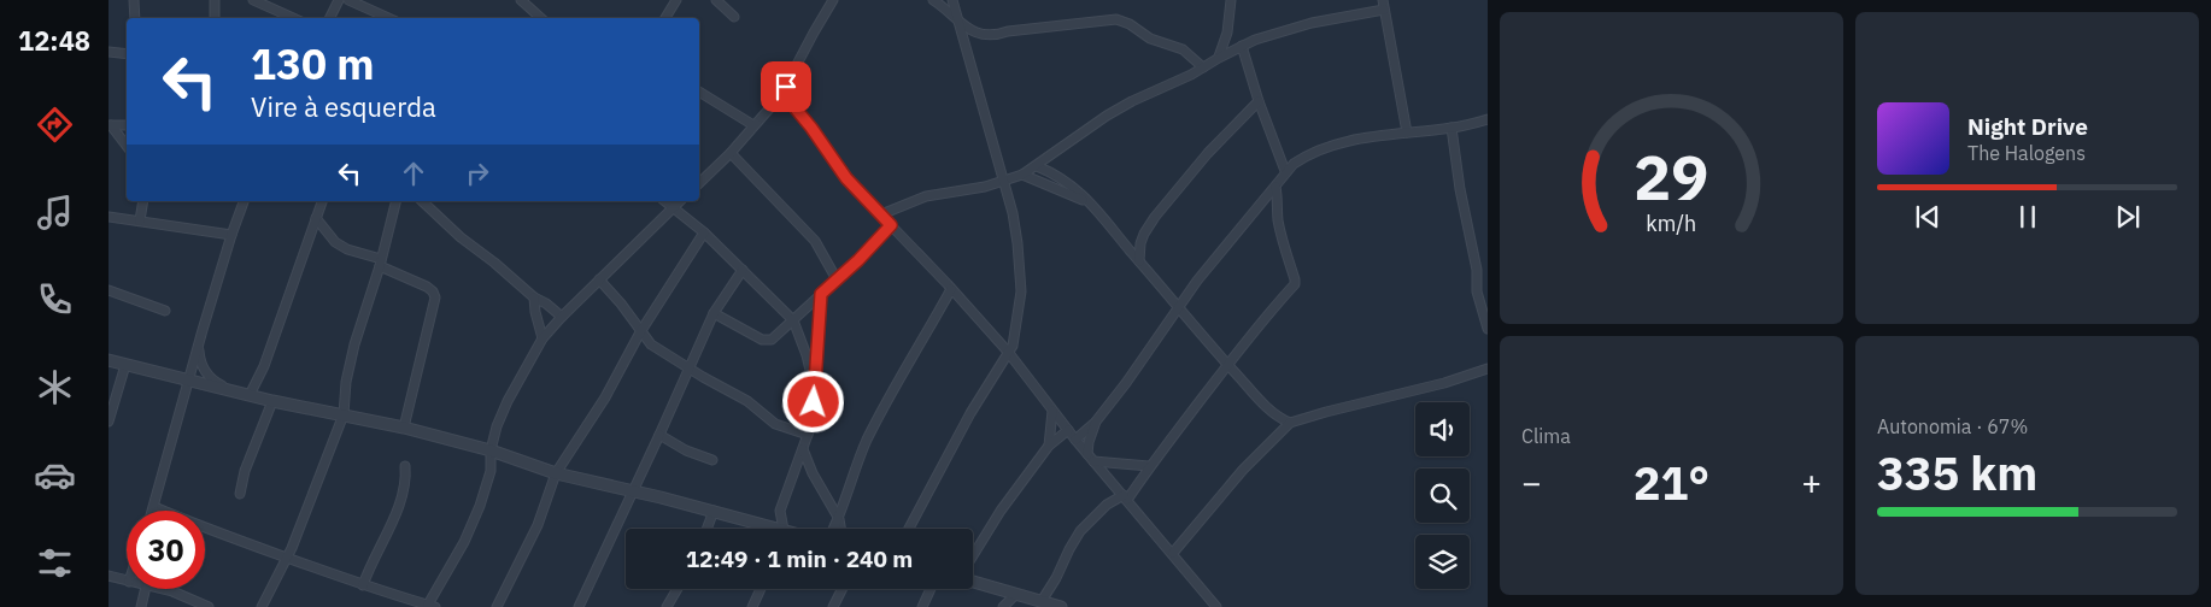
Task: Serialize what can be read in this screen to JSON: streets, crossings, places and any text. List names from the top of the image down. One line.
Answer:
{"page":{"tabs":"12:48","turn":["130 m","Vire à esquerda"],"song":["Night Drive","The Halogens"],"tile":["Clima",["Autonomia · 67%","335 km"]],"heat":["−","21°","+"],"limit":"30","trip":"12:49 · 1 min · 240 m","gauge":["29","km/h"]}}
